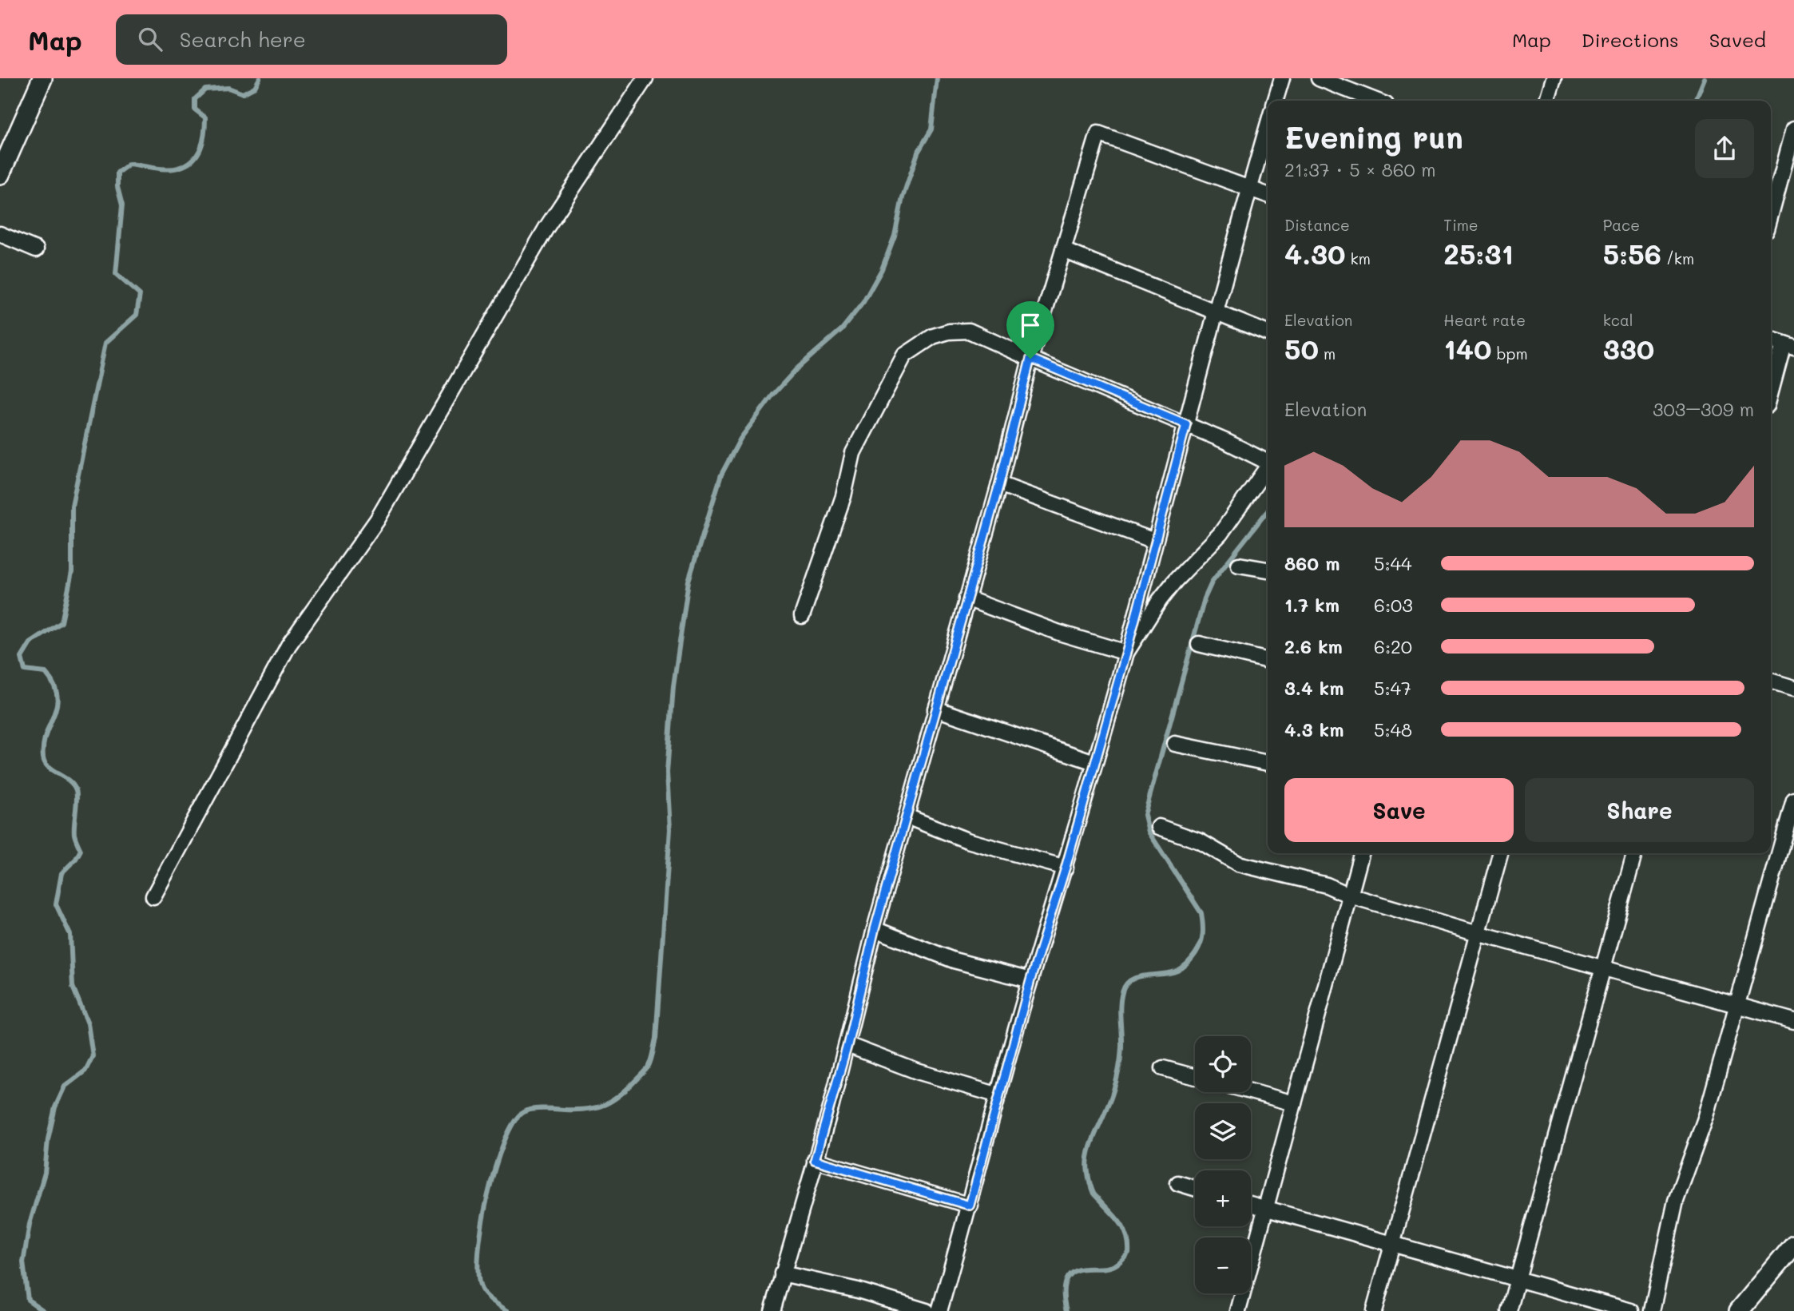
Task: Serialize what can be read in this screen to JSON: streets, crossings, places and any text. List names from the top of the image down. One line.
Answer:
{"page":{"header":"Map","search":"Search here","nav":["Map","Directions","Saved"],"heading":["Evening run","21:37 · 5 × 860 m"],"stats":[["Distance","4.30 km"],["Time","25:31"],["Pace","5:56 /km"],["Elevation","50 m"],["Heart rate","140 bpm"],["kcal","330"]],"chart":["Elevation","303–309 m"],"list":[{"name":"860 m","note":"5:44"},{"name":"1.7 km","note":"6:03"},{"name":"2.6 km","note":"6:20"},{"name":"3.4 km","note":"5:47"},{"name":"4.3 km","note":"5:48"}],"buttons":["Save","Share"],"map_buttons":["+","−"]}}
